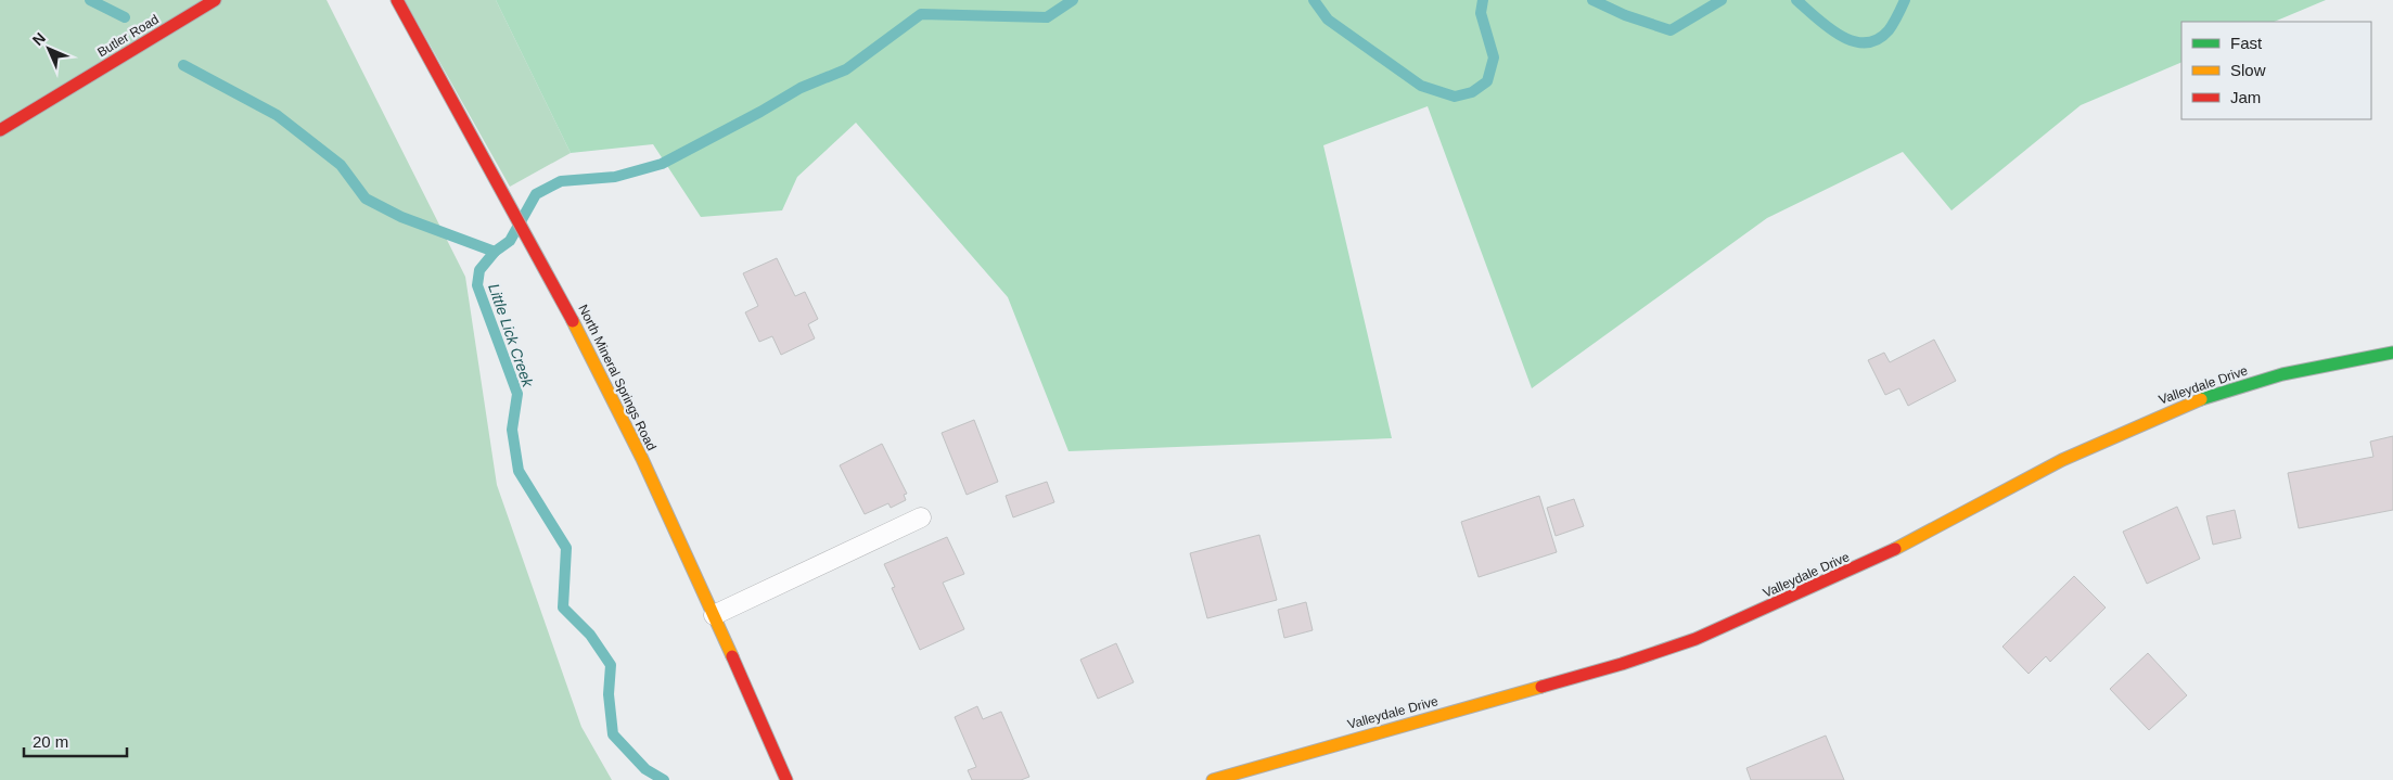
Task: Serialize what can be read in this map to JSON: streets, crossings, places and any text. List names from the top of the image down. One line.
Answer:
{"streets":{"street":["Butler Road","North Mineral Springs Road","Valleydale Drive"]},"water":["Little Lick Creek"],"legend":["Fast","Slow","Jam"],"scale_bar":"20 m","north":"top left"}
